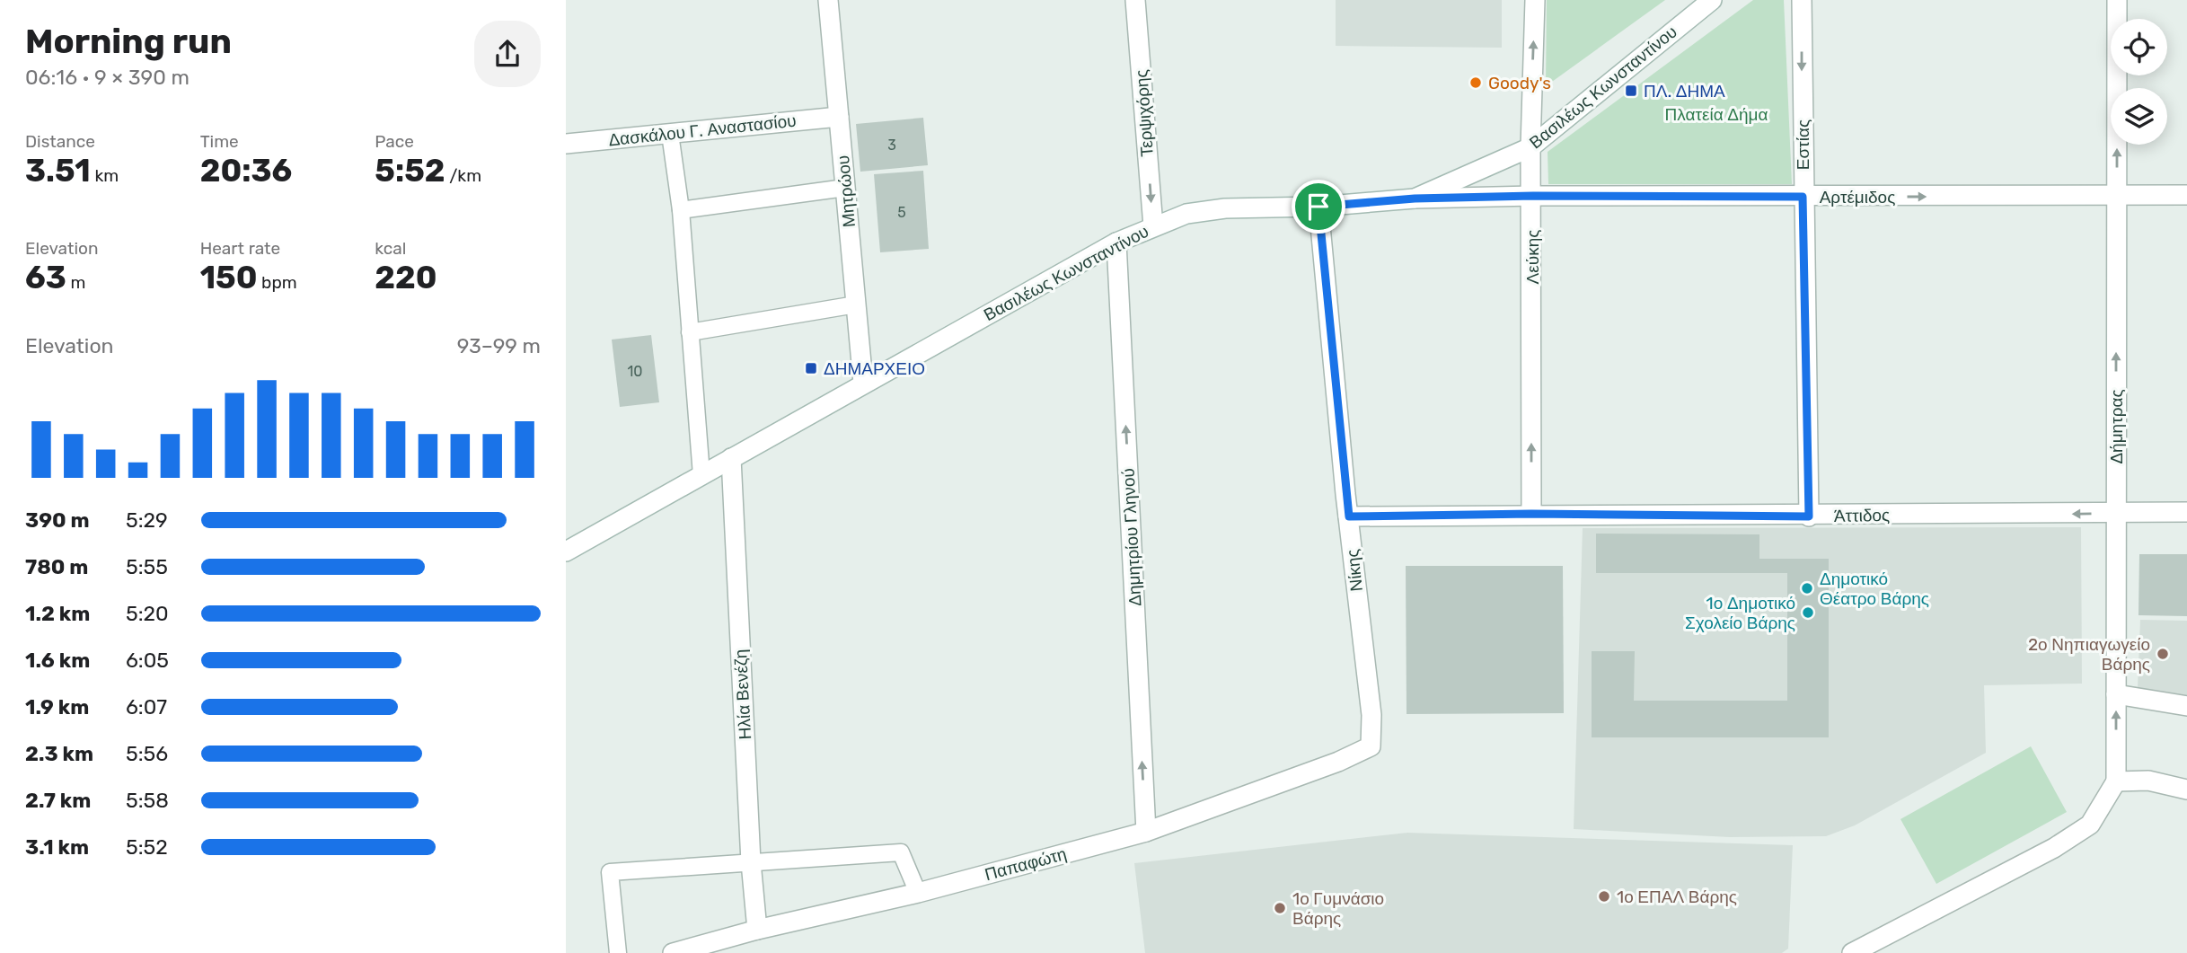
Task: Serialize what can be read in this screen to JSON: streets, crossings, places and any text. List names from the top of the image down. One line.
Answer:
{"streets":{"street":["Βασιλέως Κωνσταντίνου","Τερψιχόρης","Δασκάλου Γ. Αναστασίου","Εστίας","Μητρώου","Αρτέμιδος","Λεύκης","Δήμητρας","Άττιδος","Δημητρίου Γληνού","Νίκης","Ηλία Βενέζη","Παπαφώτη"]},"crossings":[["Βασιλέως Κωνσταντίνου","Τερψιχόρης"],["Βασιλέως Κωνσταντίνου","Μητρώου"],["Βασιλέως Κωνσταντίνου","Αρτέμιδος"],["Βασιλέως Κωνσταντίνου","Λεύκης"],["Βασιλέως Κωνσταντίνου","Δημητρίου Γληνού"],["Βασιλέως Κωνσταντίνου","Νίκης"],["Βασιλέως Κωνσταντίνου","Ηλία Βενέζη"],["Δασκάλου Γ. Αναστασίου","Μητρώου"],["Εστίας","Αρτέμιδος"],["Εστίας","Άττιδος"],["Αρτέμιδος","Λεύκης"],["Αρτέμιδος","Δήμητρας"],["Λεύκης","Άττιδος"],["Δήμητρας","Άττιδος"],["Άττιδος","Νίκης"],["Δημητρίου Γληνού","Παπαφώτη"],["Νίκης","Παπαφώτη"],["Ηλία Βενέζη","Παπαφώτη"]],"one_way":["Τερψιχόρης","Εστίας","Αρτέμιδος","Λεύκης","Δήμητρας","Άττιδος","Δημητρίου Γληνού"],"parks":["Πλατεία Δήμα"],"places":{"other":["Goody's","Δημοτικό Θέατρο Βάρης","1ο Δημοτικό Σχολείο Βάρης","2ο Νηπιαγωγείο Βάρης","1ο ΕΠΑΛ Βάρης","1ο Γυμνάσιο Βάρης"],"transit":["ΠΛ. ΔΗΜΑ","ΔΗΜΑΡΧΕΙΟ"]},"house_numbers":["3","5","10"],"page":{"heading":["Morning run","06:16 · 9 × 390 m"],"stats":[["Distance","3.51 km"],["Time","20:36"],["Pace","5:52 /km"],["Elevation","63 m"],["Heart rate","150 bpm"],["kcal","220"]],"chart":["Elevation","93–99 m"],"list":[{"name":"390 m","note":"5:29"},{"name":"780 m","note":"5:55"},{"name":"1.2 km","note":"5:20"},{"name":"1.6 km","note":"6:05"},{"name":"1.9 km","note":"6:07"},{"name":"2.3 km","note":"5:56"},{"name":"2.7 km","note":"5:58"},{"name":"3.1 km","note":"5:52"}]}}
